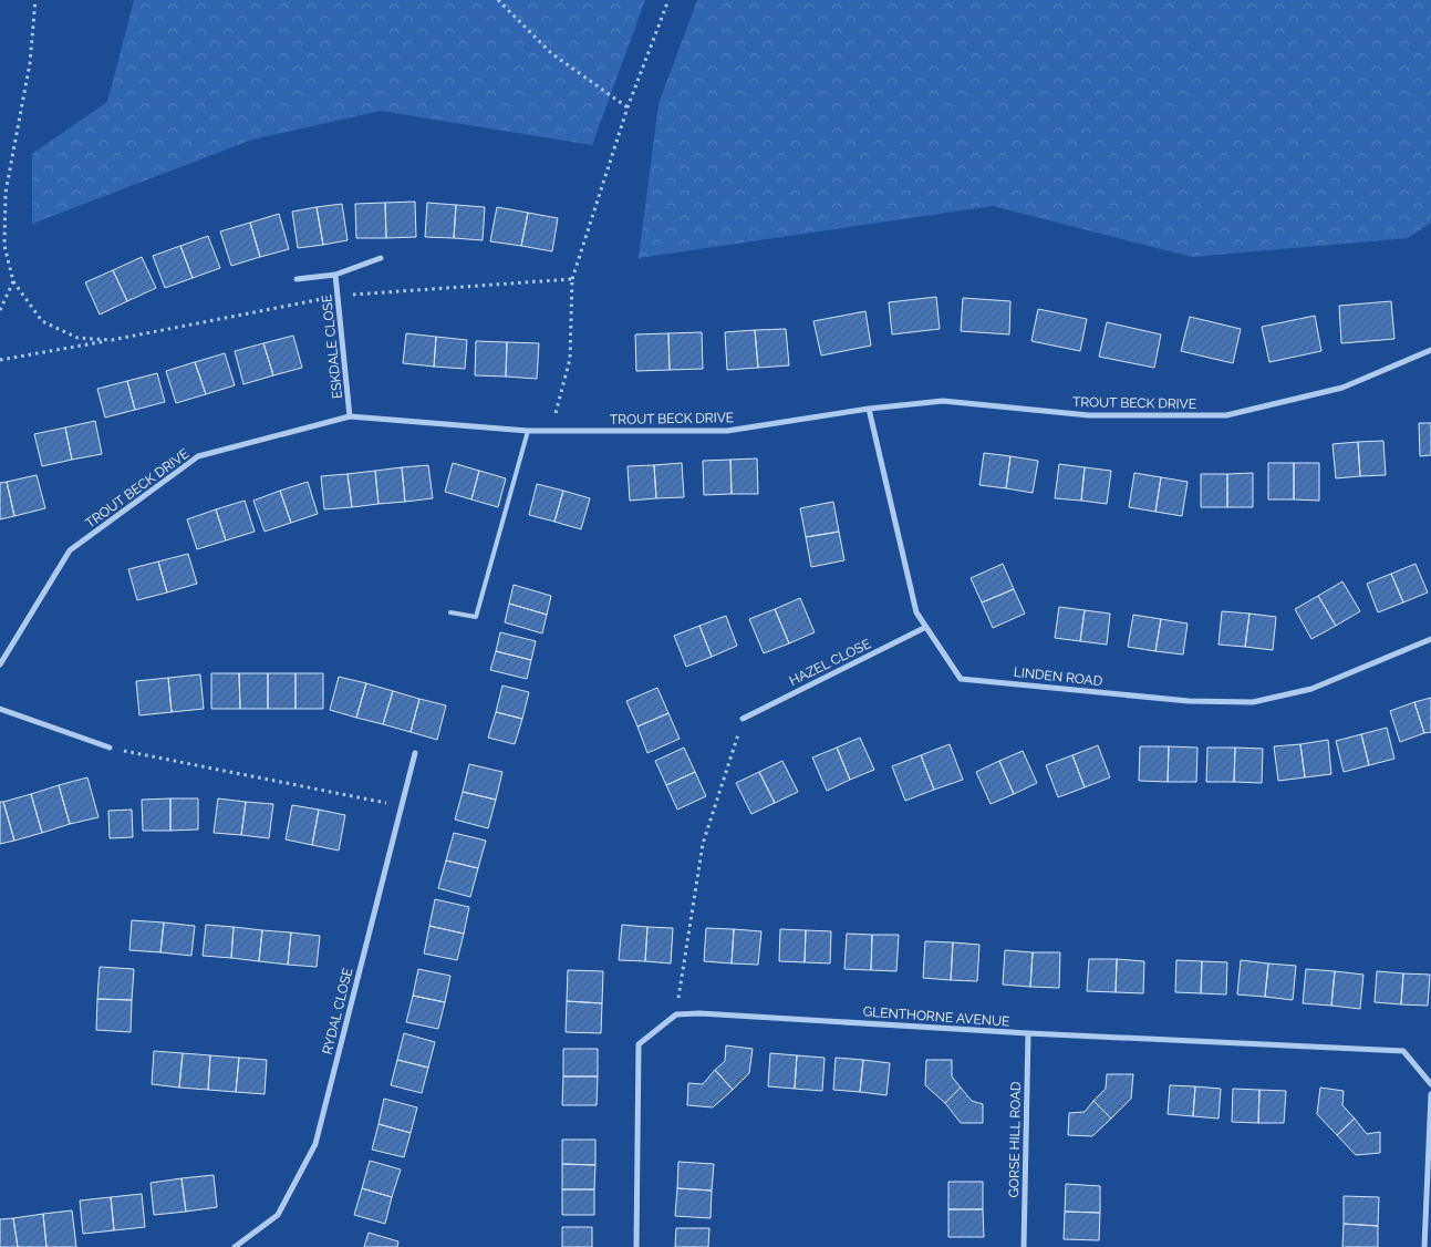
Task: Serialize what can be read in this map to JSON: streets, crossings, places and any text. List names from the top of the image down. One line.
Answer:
{"streets":{"street":["ESKDALE CLOSE","TROUT BECK DRIVE","HAZEL CLOSE","LINDEN ROAD","RYDAL CLOSE","GLENTHORNE AVENUE","GORSE HILL ROAD"]},"crossings":[["ESKDALE CLOSE","TROUT BECK DRIVE"],["TROUT BECK DRIVE","LINDEN ROAD"],["HAZEL CLOSE","LINDEN ROAD"],["GLENTHORNE AVENUE","GORSE HILL ROAD"]]}
